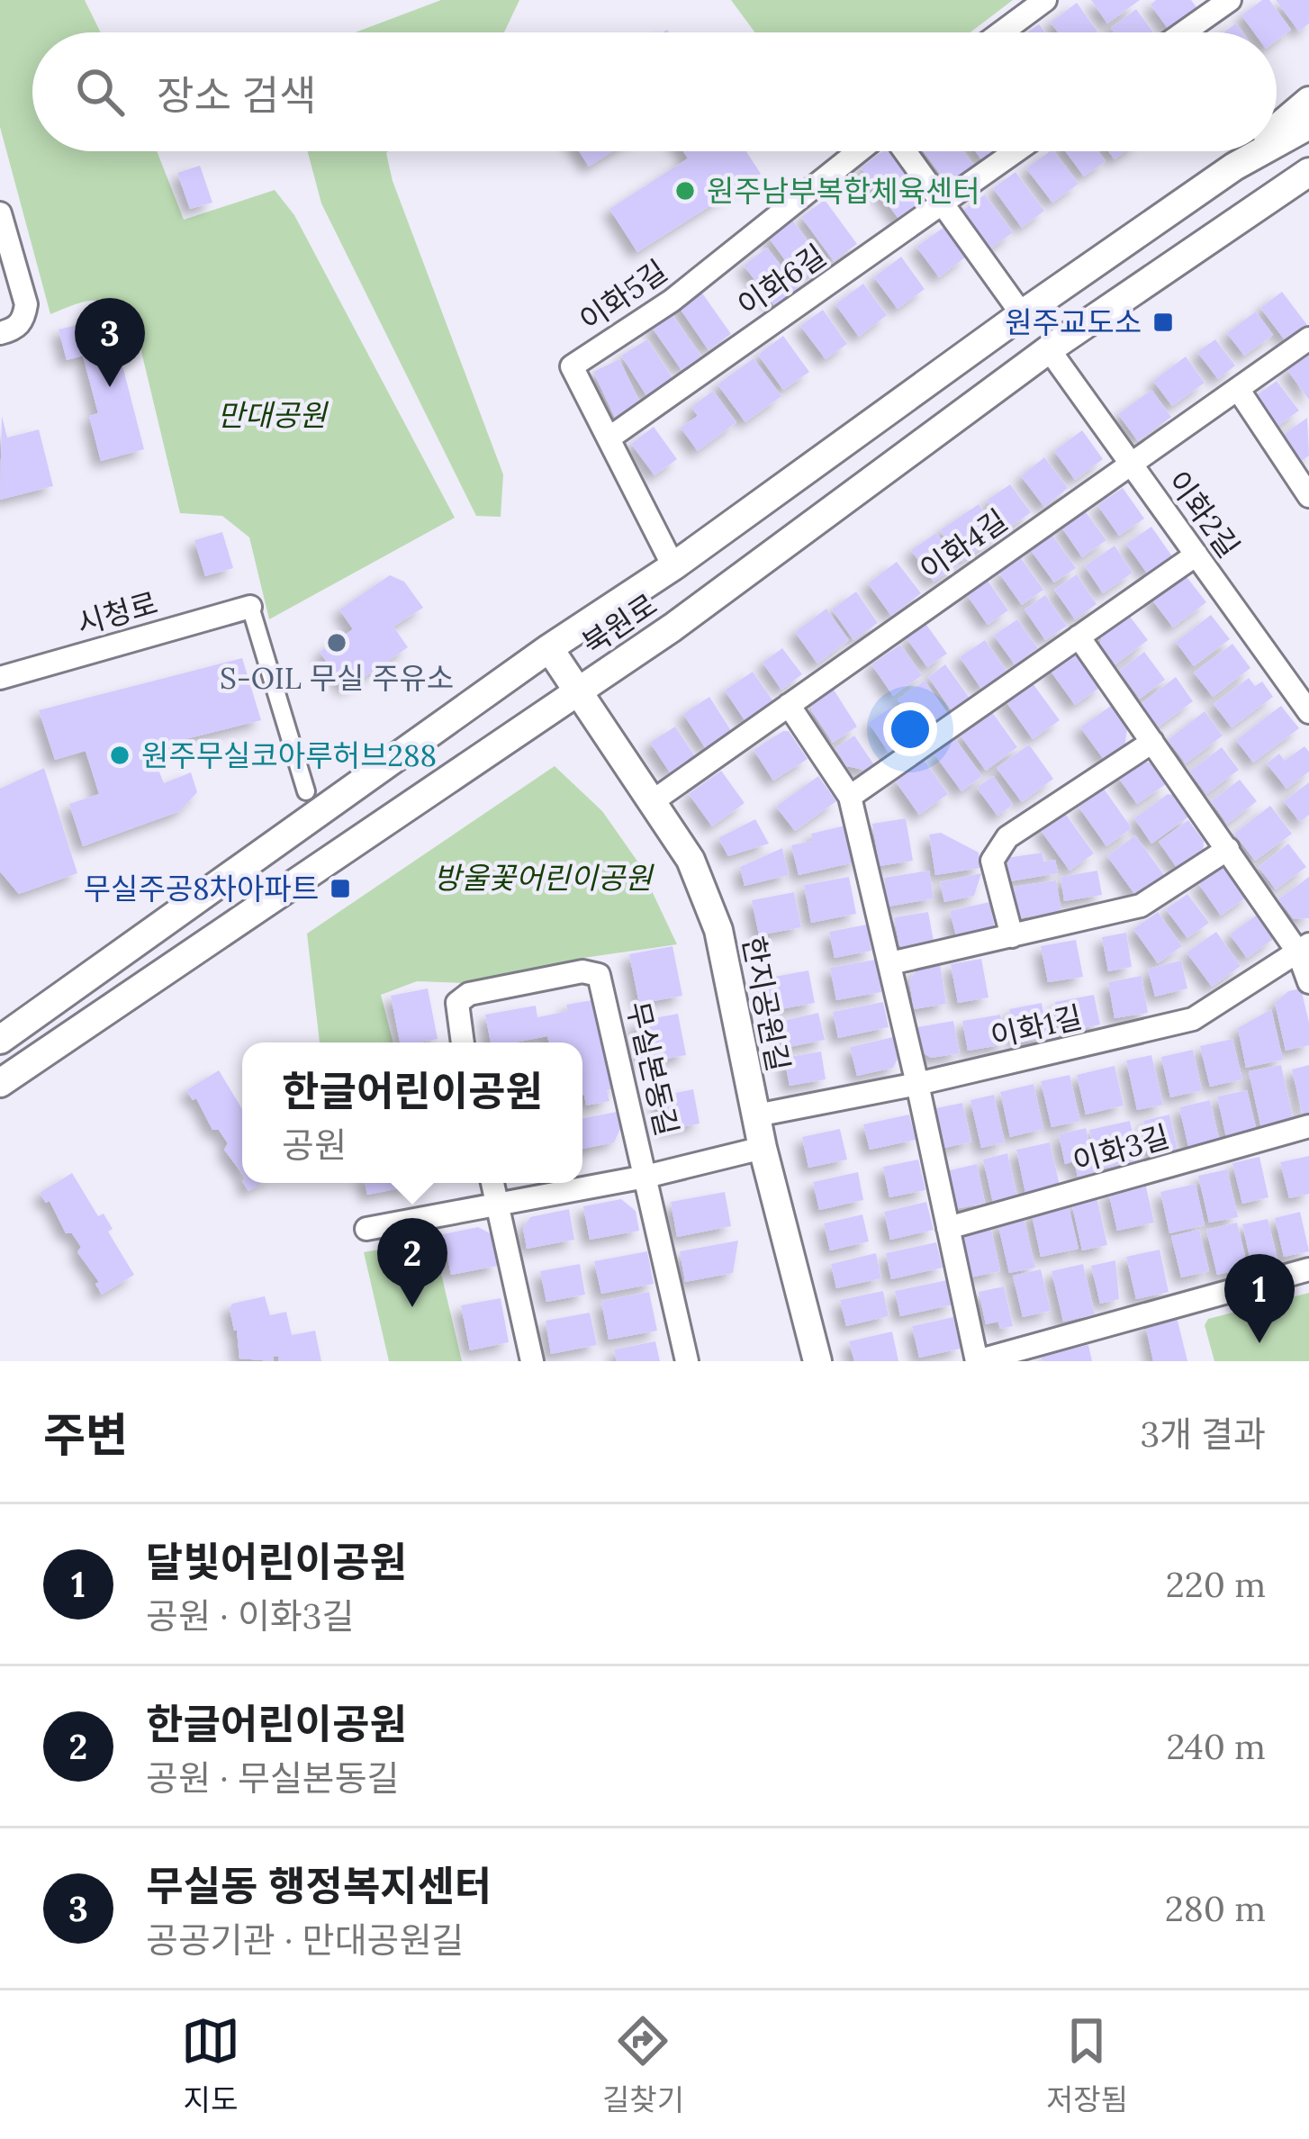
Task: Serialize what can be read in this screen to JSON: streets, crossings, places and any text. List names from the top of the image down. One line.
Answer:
{"streets":{"street":["이화6길","이화5길","이화2길","이화4길","시청로","북원로","한지공원길","이화1길","무실본동길","이화3길"]},"crossings":[["이화6길","이화5길"],["이화5길","북원로"],["이화2길","이화4길"],["이화2길","북원로"],["이화4길","한지공원길"],["북원로","한지공원길"],["한지공원길","이화1길"],["한지공원길","무실본동길"]],"parks":["만대공원","방울꽃어린이공원"],"places":{"other":["원주남부복합체육센터","S-OIL 무실 주유소","원주무실코아루허브288"],"transit":["원주교도소","무실주공8차아파트"]},"page":{"search":"장소 검색","pins":["3","2","1"],"popup":["한글어린이공원","공원"],"heading":["주변","3개 결과"],"list":[{"mark":"1","name":"달빛어린이공원","note":"공원 · 이화3길","value":"220 m"},{"mark":"2","name":"한글어린이공원","note":"공원 · 무실본동길","value":"240 m"},{"mark":"3","name":"무실동 행정복지센터","note":"공공기관 · 만대공원길","value":"280 m"}],"nav":["지도","길찾기","저장됨"]}}
